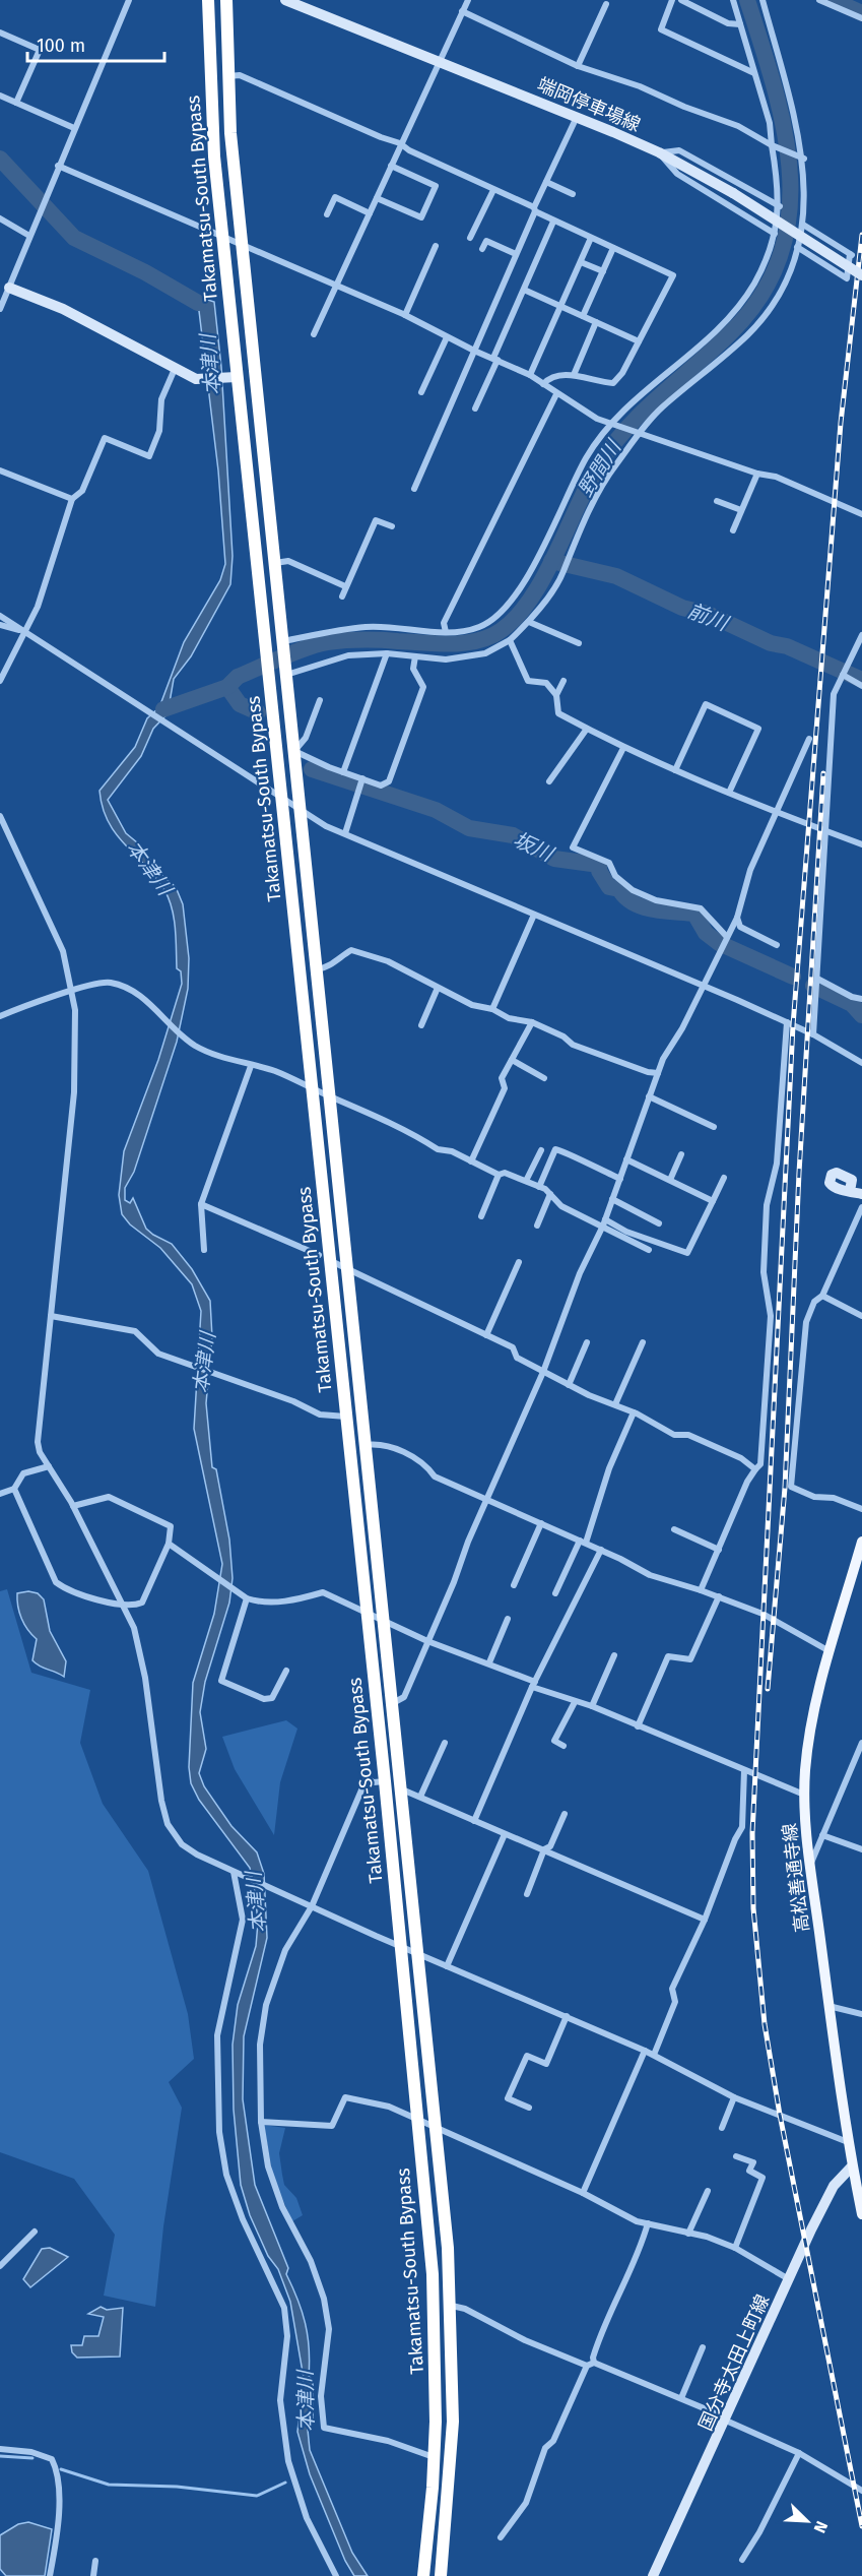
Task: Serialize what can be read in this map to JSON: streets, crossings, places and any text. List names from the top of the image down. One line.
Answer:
{"streets":{"highway":["Takamatsu-South Bypass"],"main road":["端岡停車場線","高松善通寺線","国分寺太田上町線"]},"crossings":[["高松善通寺線","国分寺太田上町線"]],"water":["本津川","野間川","前川","坂川"],"scale_bar":"100 m","north":"bottom right"}
